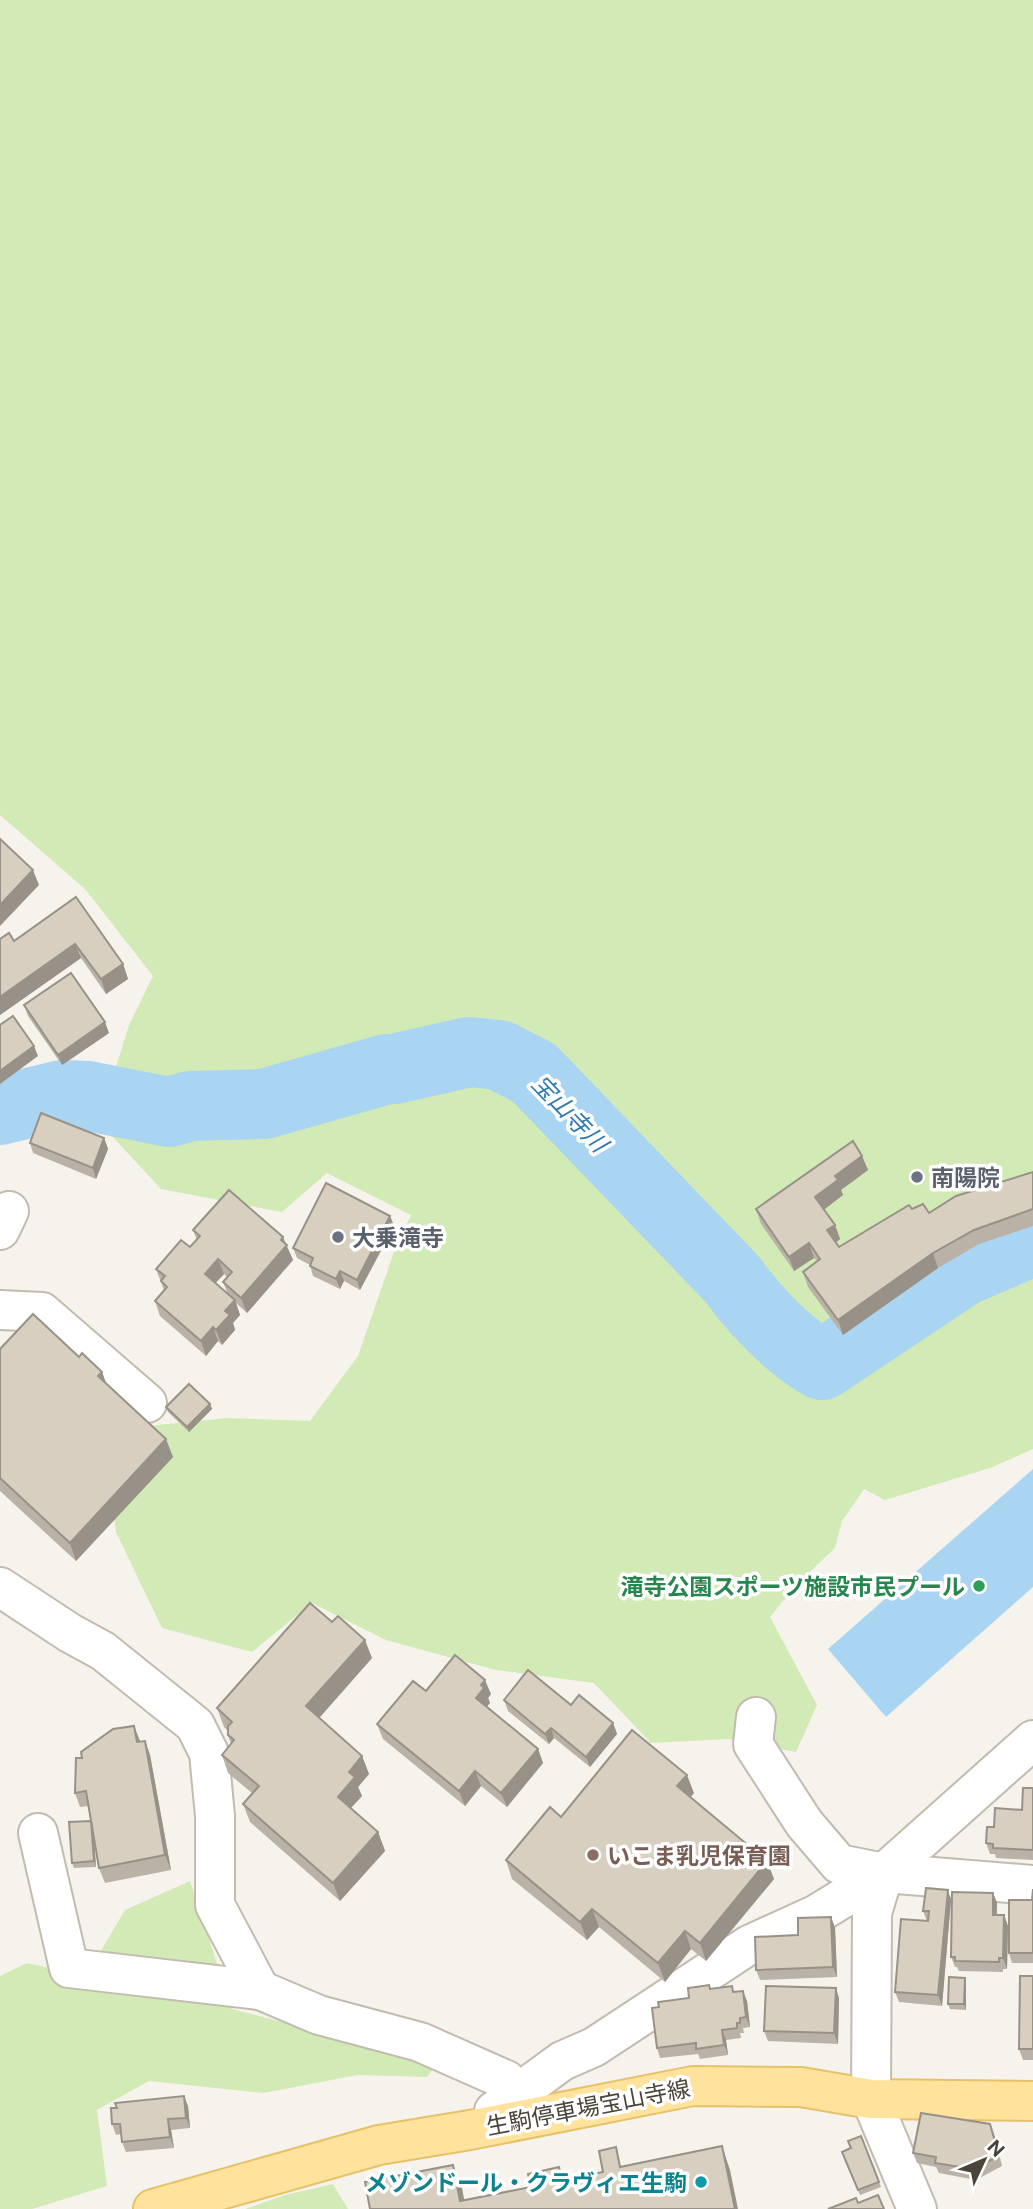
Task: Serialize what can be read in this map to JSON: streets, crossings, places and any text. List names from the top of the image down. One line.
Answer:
{"streets":{"main road":["生駒停車場宝山寺線"]},"water":["宝山寺川"],"places":["南陽院","大乗滝寺","滝寺公園スポーツ施設市民プール","いこま乳児保育園","メゾンドール・クラヴィエ生駒"],"north":"top right"}
